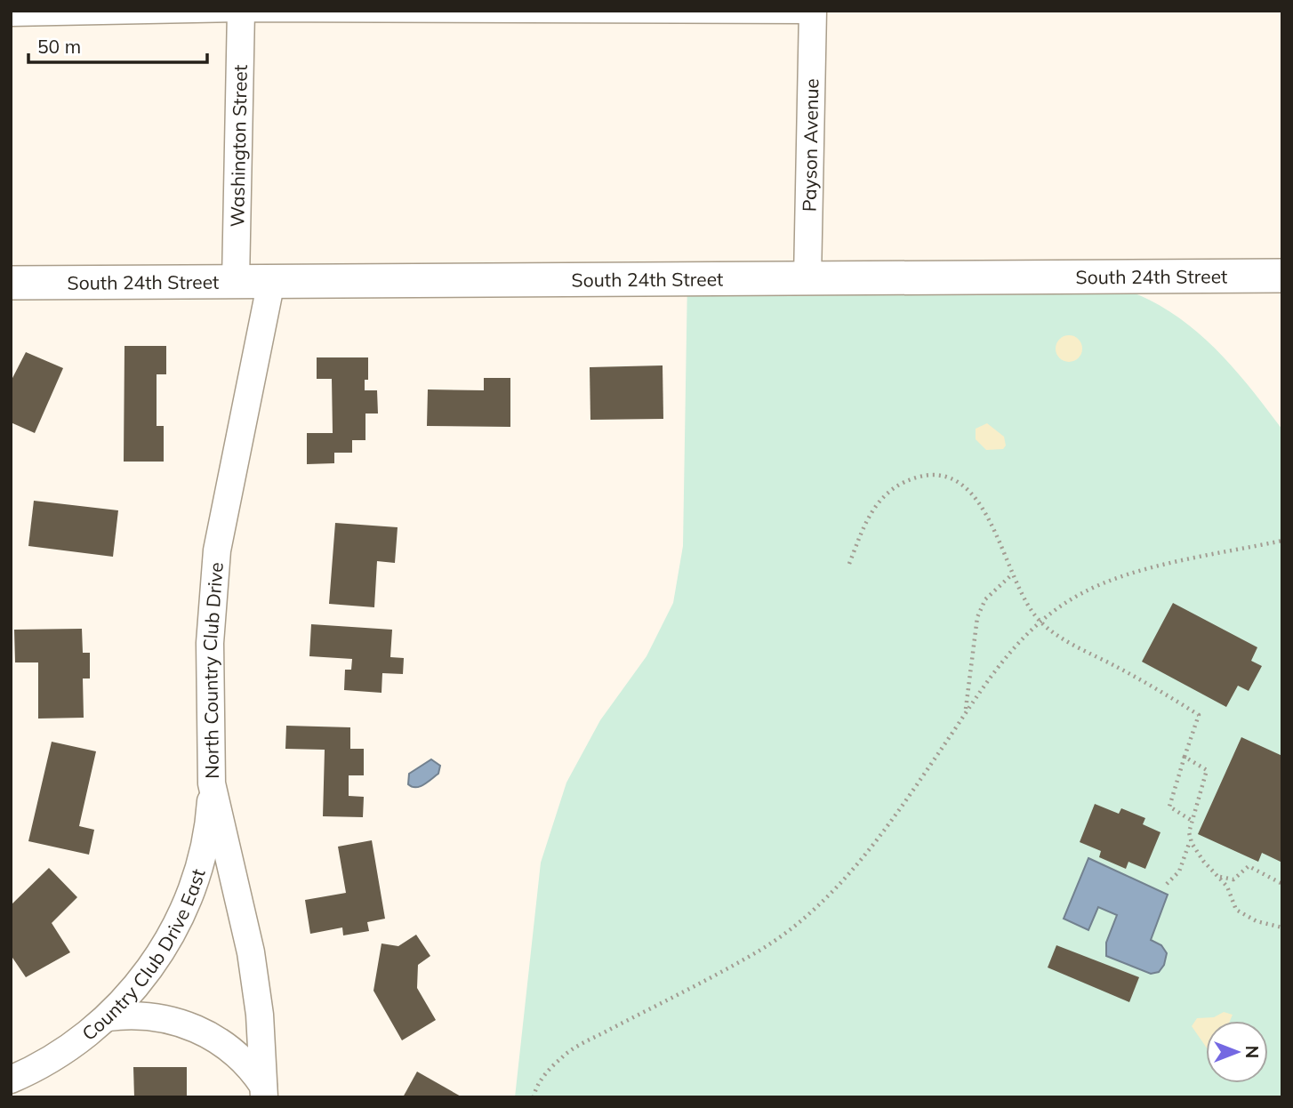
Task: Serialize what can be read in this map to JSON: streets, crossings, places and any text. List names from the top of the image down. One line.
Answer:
{"streets":{"street":["Payson Avenue","Washington Street","South 24th Street","North Country Club Drive","Country Club Drive East"]},"crossings":[["Payson Avenue","South 24th Street"],["Washington Street","South 24th Street"],["South 24th Street","North Country Club Drive"],["North Country Club Drive","Country Club Drive East"]],"scale_bar":"50 m","north":"right"}
